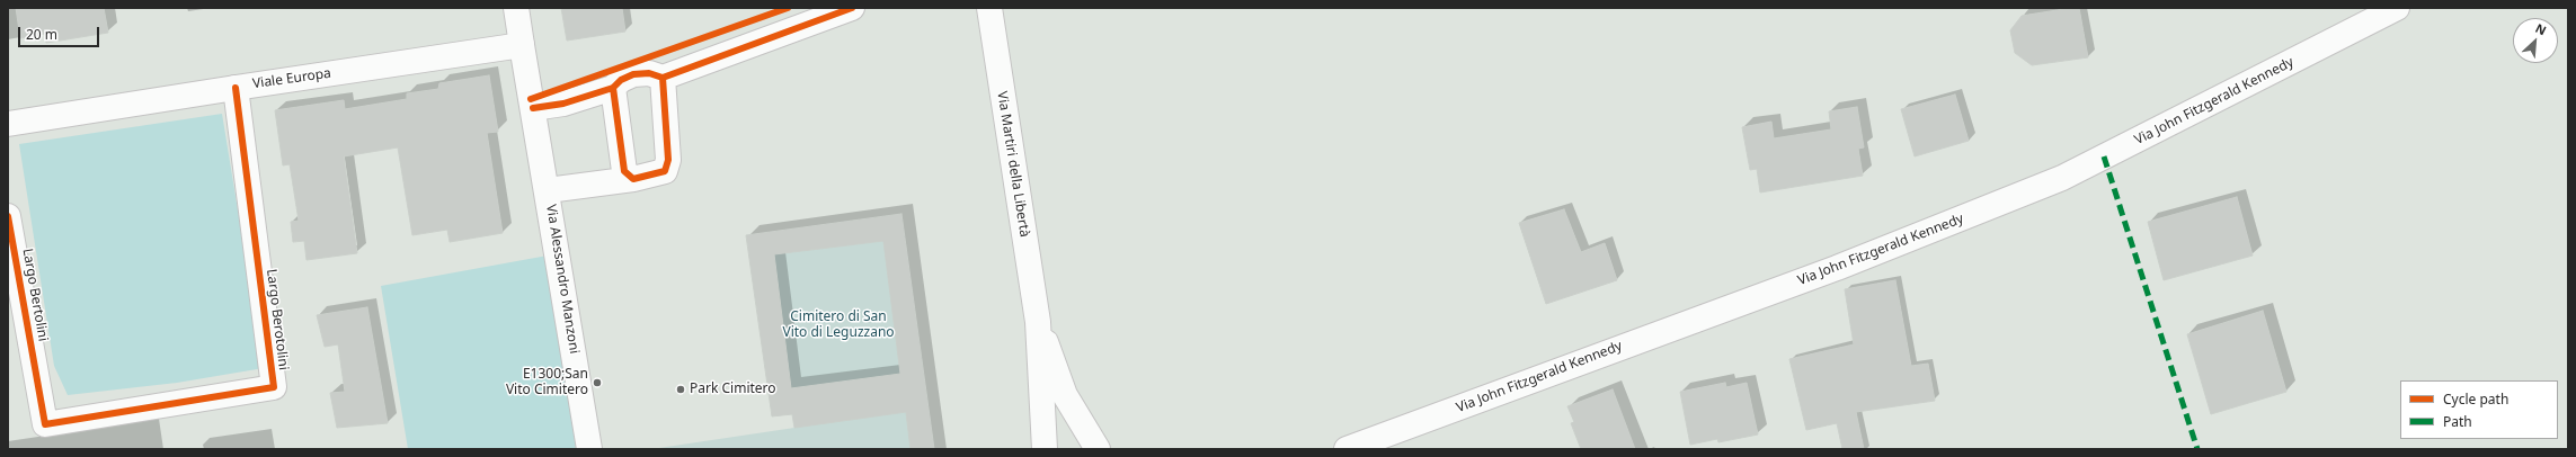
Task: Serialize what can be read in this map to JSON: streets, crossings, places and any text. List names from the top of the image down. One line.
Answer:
{"streets":{"main road":["Viale Europa","Via John Fitzgerald Kennedy","Via Martiri della Libertà","Via Alessandro Manzoni","Largo Bertolini","Largo Berotolini"]},"crossings":[["Viale Europa","Via Alessandro Manzoni"],["Viale Europa","Largo Berotolini"],["Largo Bertolini","Largo Berotolini"]],"parks":["Cimitero di San Vito di Leguzzano"],"places":["E1300;San Vito Cimitero","Park Cimitero"],"legend":["Cycle path","Path"],"scale_bar":"20 m","north":"top right"}
